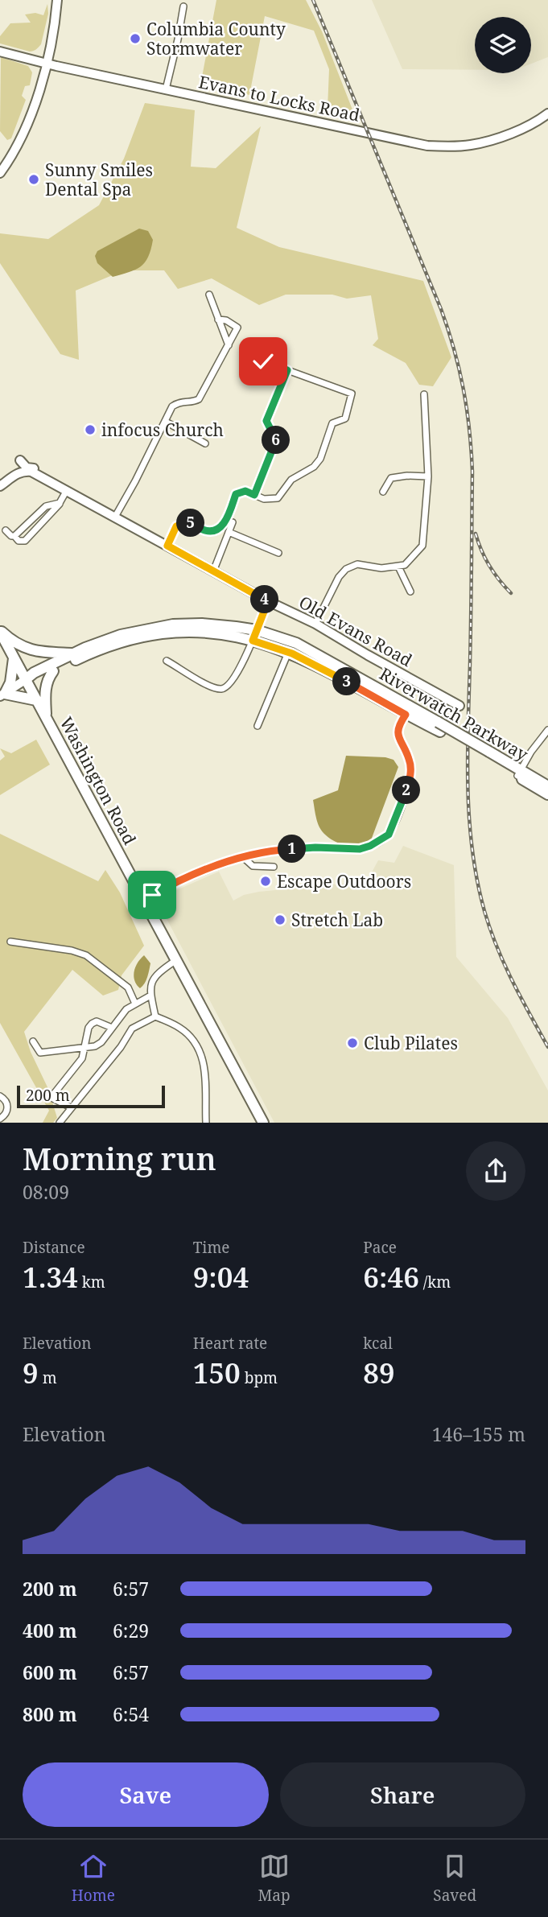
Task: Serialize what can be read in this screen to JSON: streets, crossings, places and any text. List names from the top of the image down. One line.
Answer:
{"streets":{"main road":["Riverwatch Parkway","Washington Road"],"street":["Evans to Locks Road","Old Evans Road"]},"crossings":[["Riverwatch Parkway","Washington Road"]],"places":["Columbia County Stormwater","Sunny Smiles Dental Spa","infocus Church","Escape Outdoors","Stretch Lab","Club Pilates"],"scale_bar":"200 m","page":{"pins":["6","5","4","3","2","1"],"scale":"200 m","heading":["Morning run","08:09"],"stats":[["Distance","1.34 km"],["Time","9:04"],["Pace","6:46 /km"],["Elevation","9 m"],["Heart rate","150 bpm"],["kcal","89"]],"chart":["Elevation","146–155 m"],"list":[{"name":"200 m","note":"6:57"},{"name":"400 m","note":"6:29"},{"name":"600 m","note":"6:57"},{"name":"800 m","note":"6:54"}],"buttons":["Save","Share"],"tabs":["Home","Map","Saved"]}}
